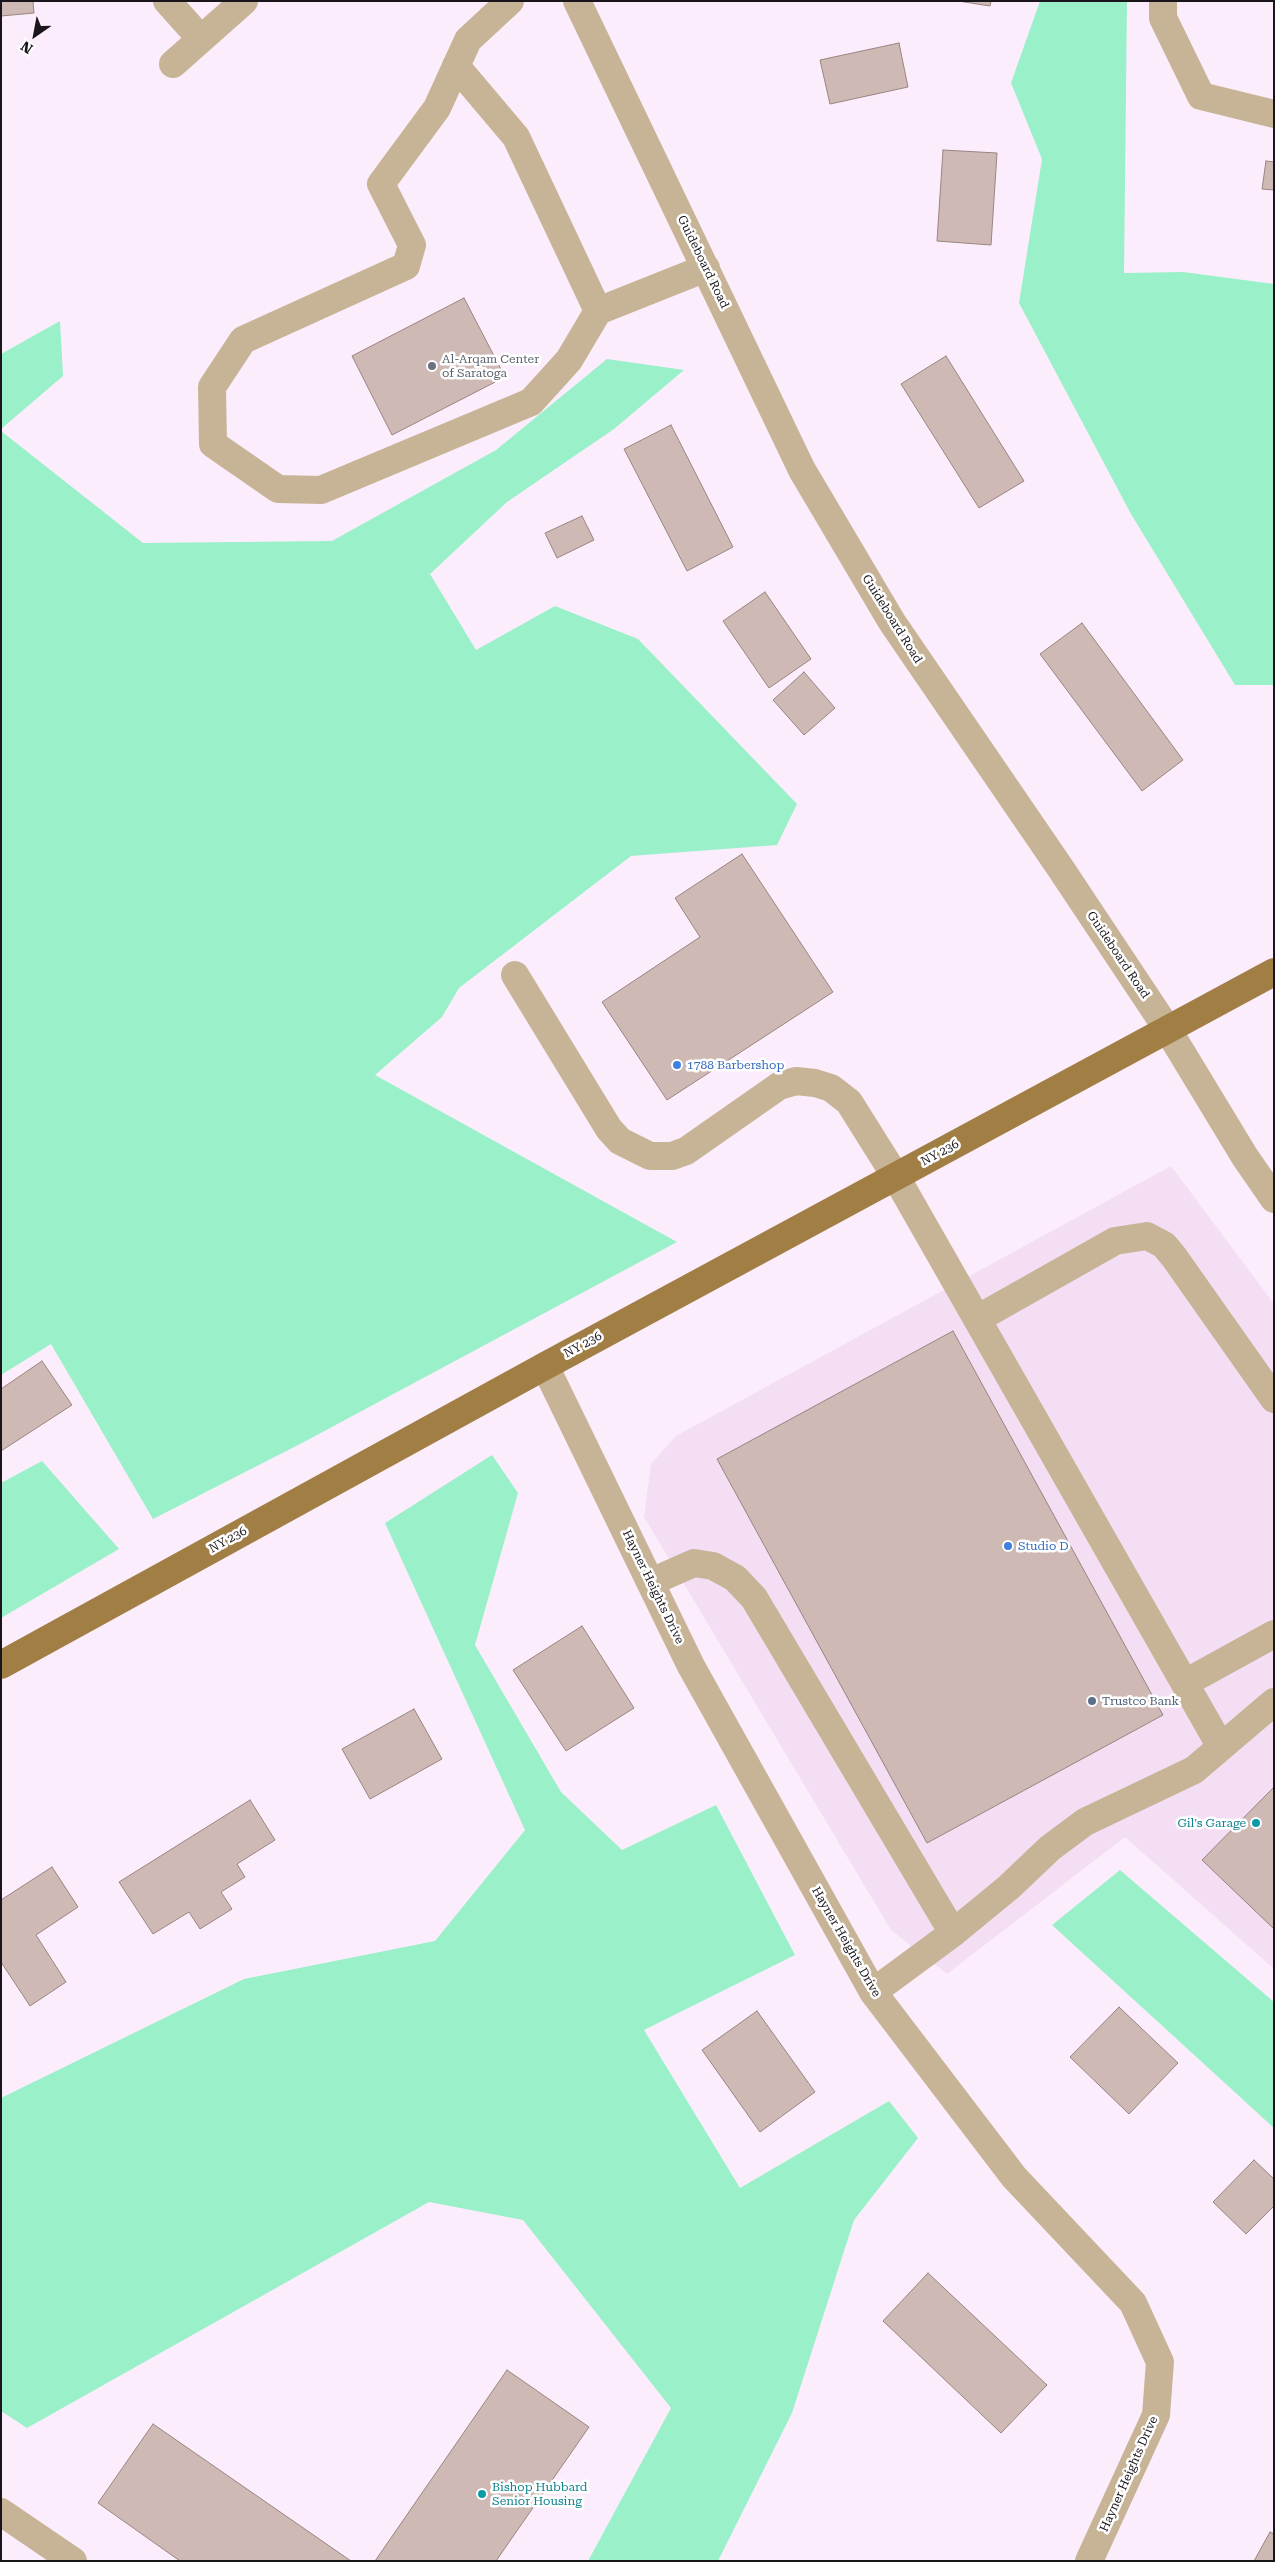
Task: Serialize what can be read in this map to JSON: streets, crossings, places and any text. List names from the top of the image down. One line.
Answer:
{"streets":{"main road":["NY 236"],"street":["Guideboard Road","Hayner Heights Drive"]},"crossings":[["Guideboard Road","NY 236"],["NY 236","Hayner Heights Drive"]],"places":["Al-Arqam Center of Saratoga","1788 Barbershop","Studio D","Trustco Bank","Gil's Garage","Bishop Hubbard Senior Housing"],"north":"bottom left"}
